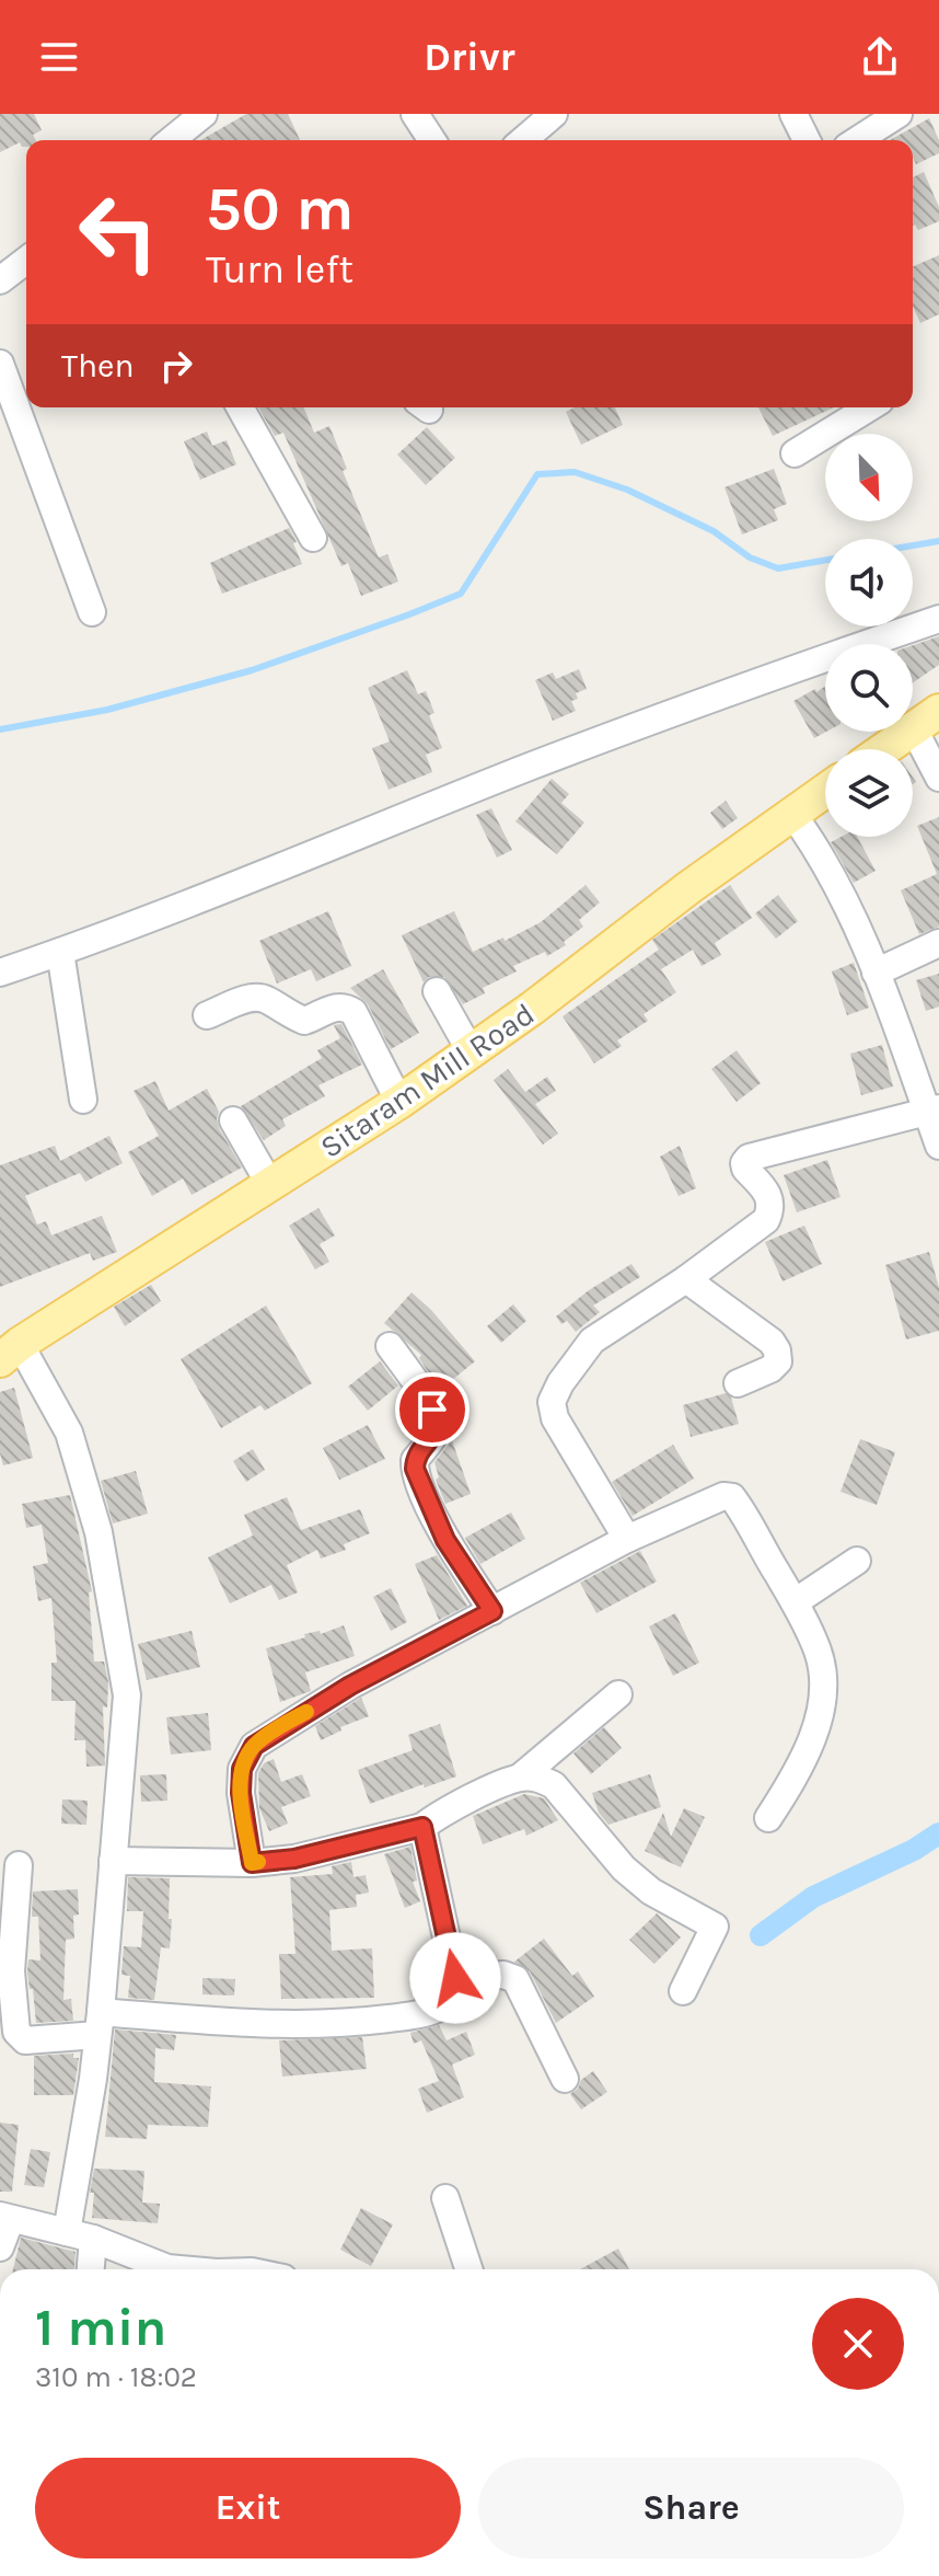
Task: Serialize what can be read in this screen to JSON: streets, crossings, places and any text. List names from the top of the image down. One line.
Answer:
{"streets":{"main road":["Sitaram Mill Road"]},"north":"bottom right","page":{"header":"Drivr","turn":["50 m","Turn left"],"then":"Then","heading":["1 min","310 m · 18:02"],"buttons":["Exit","Share"]}}
